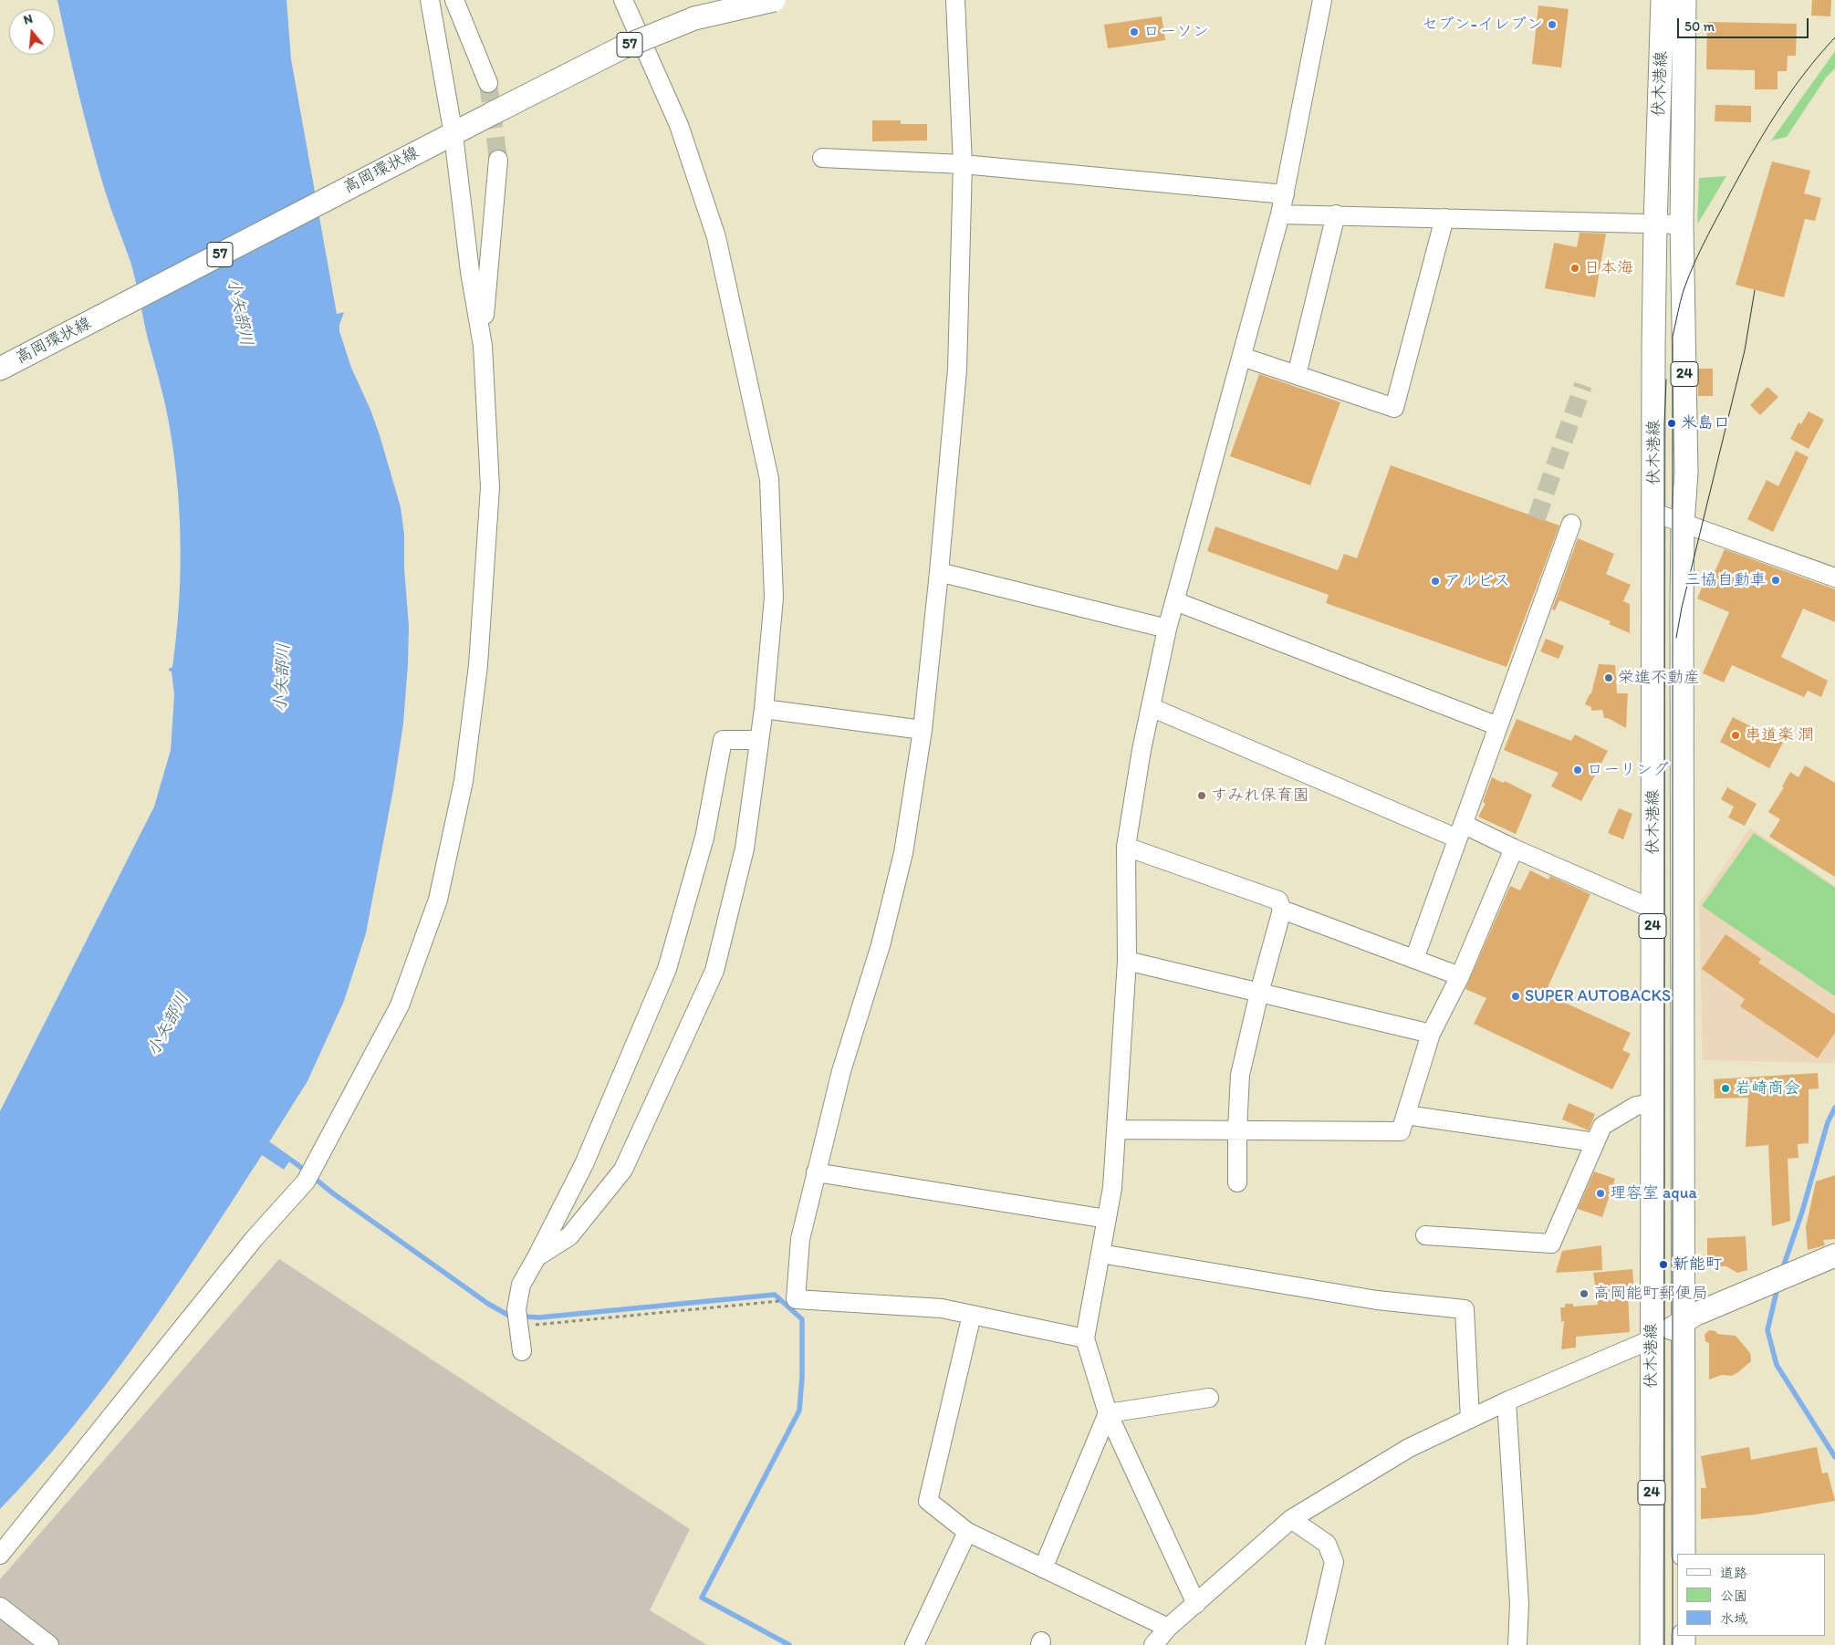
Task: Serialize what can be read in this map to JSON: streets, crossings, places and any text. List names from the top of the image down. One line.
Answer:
{"streets":{"main road":["57","伏木港線","高岡環状線","24"]},"water":["小矢部川"],"places":["セブン-イレブン","ローソン","日本海","米島口","三協自動車","アルビス","栄進不動産","串道楽 潤","ローリング","すみれ保育園","SUPER AUTOBACKS","岩崎商会","理容室 aqua","新能町","高岡能町郵便局"],"legend":["道路","公園","水域"],"scale_bar":"50 m","north":"top"}
